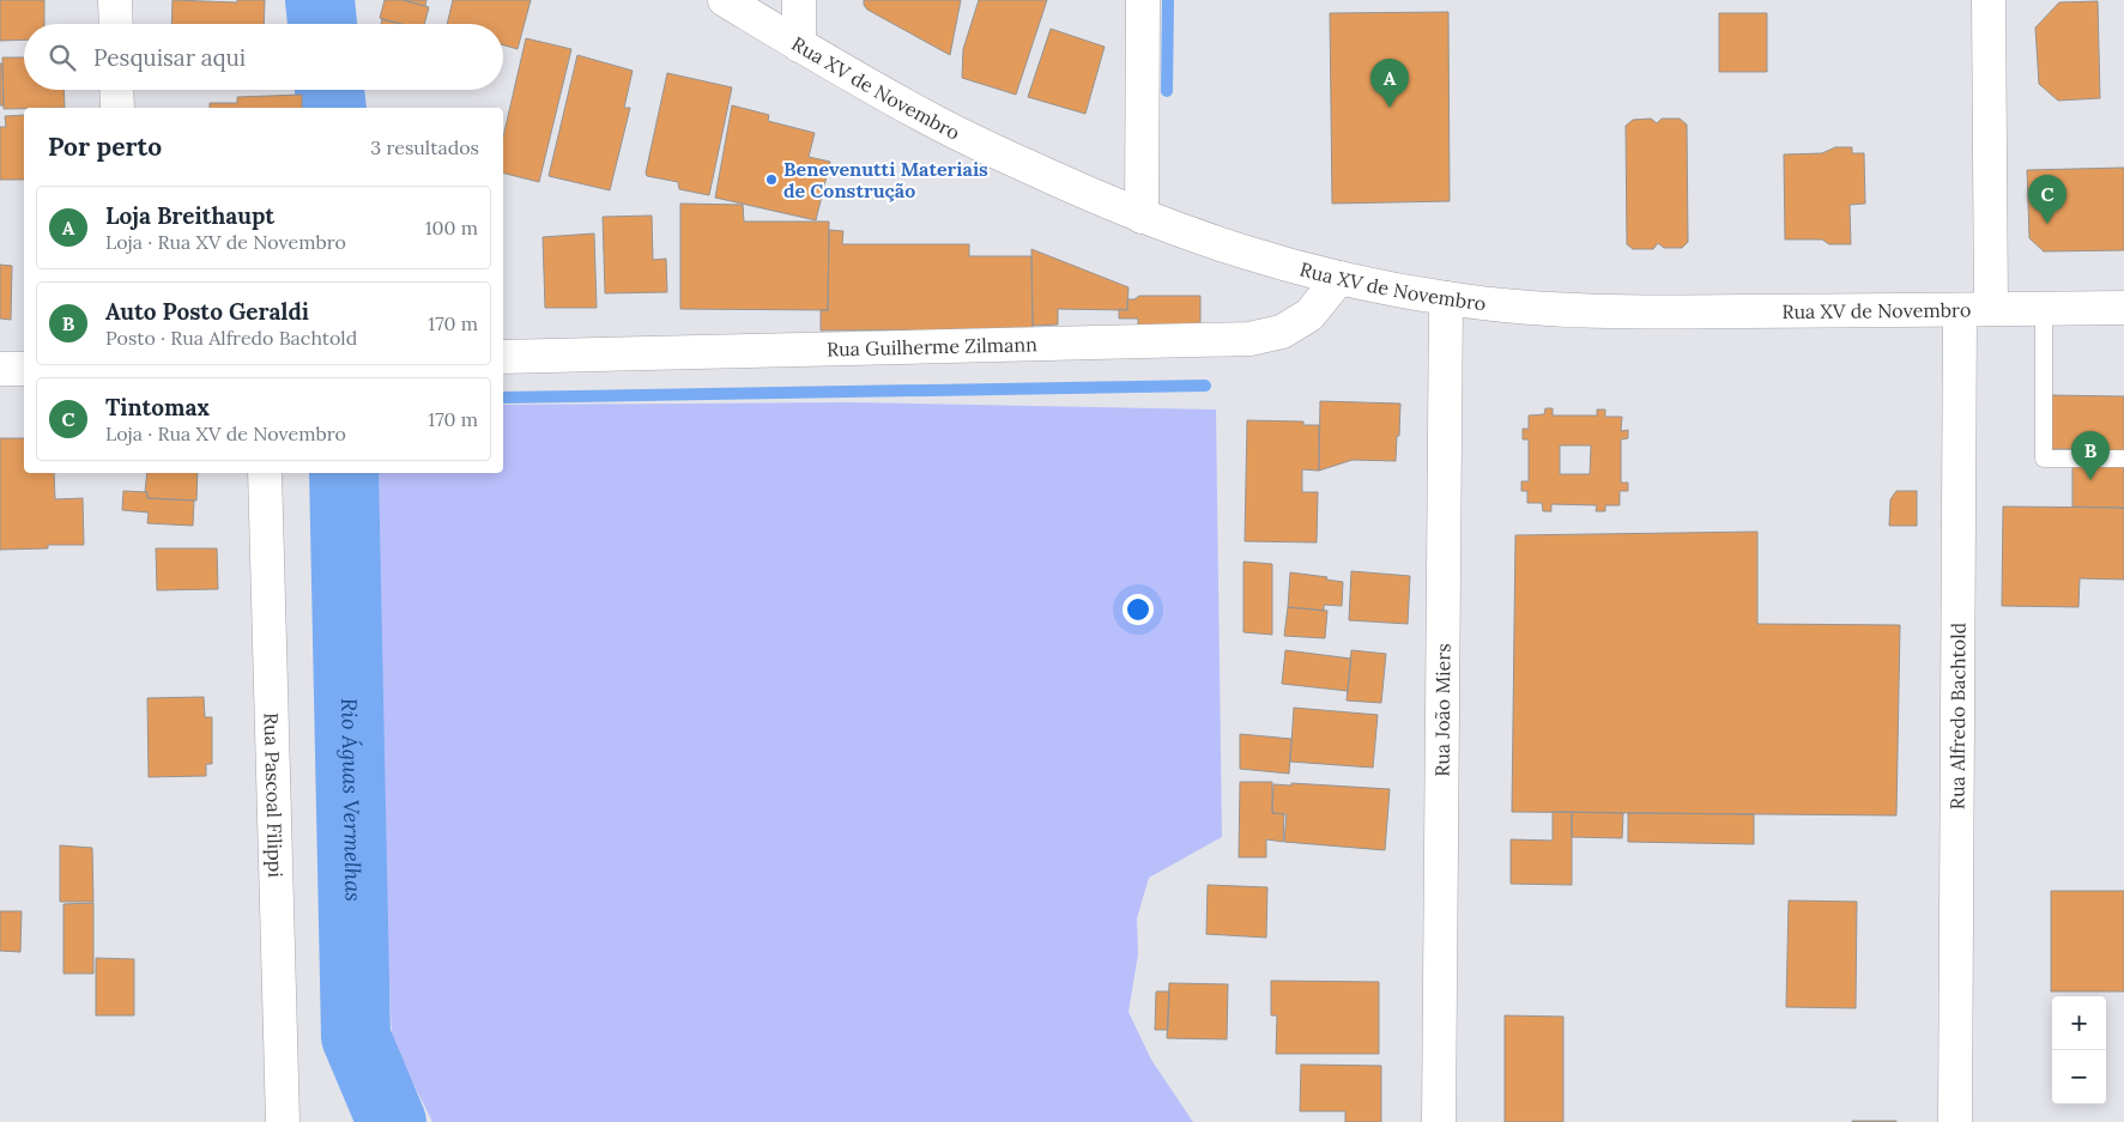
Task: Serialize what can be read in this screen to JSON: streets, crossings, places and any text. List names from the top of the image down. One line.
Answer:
{"streets":{"street":["Rua XV de Novembro","Rua Guilherme Zilmann","Rua João Miers","Rua Alfredo Bachtold","Rua Pascoal Filippi"]},"crossings":[["Rua XV de Novembro","Rua Guilherme Zilmann"],["Rua XV de Novembro","Rua João Miers"],["Rua XV de Novembro","Rua Alfredo Bachtold"]],"water":["Rio Águas Vermelhas"],"places":["Benevenutti Materiais de Construção"],"page":{"search":"Pesquisar aqui","pins":["A","C","B"],"heading":["Por perto","3 resultados"],"list":[{"mark":"A","name":"Loja Breithaupt","note":"Loja · Rua XV de Novembro","value":"100 m"},{"mark":"B","name":"Auto Posto Geraldi","note":"Posto · Rua Alfredo Bachtold","value":"170 m"},{"mark":"C","name":"Tintomax","note":"Loja · Rua XV de Novembro","value":"170 m"}],"map_buttons":["+","−"]}}
